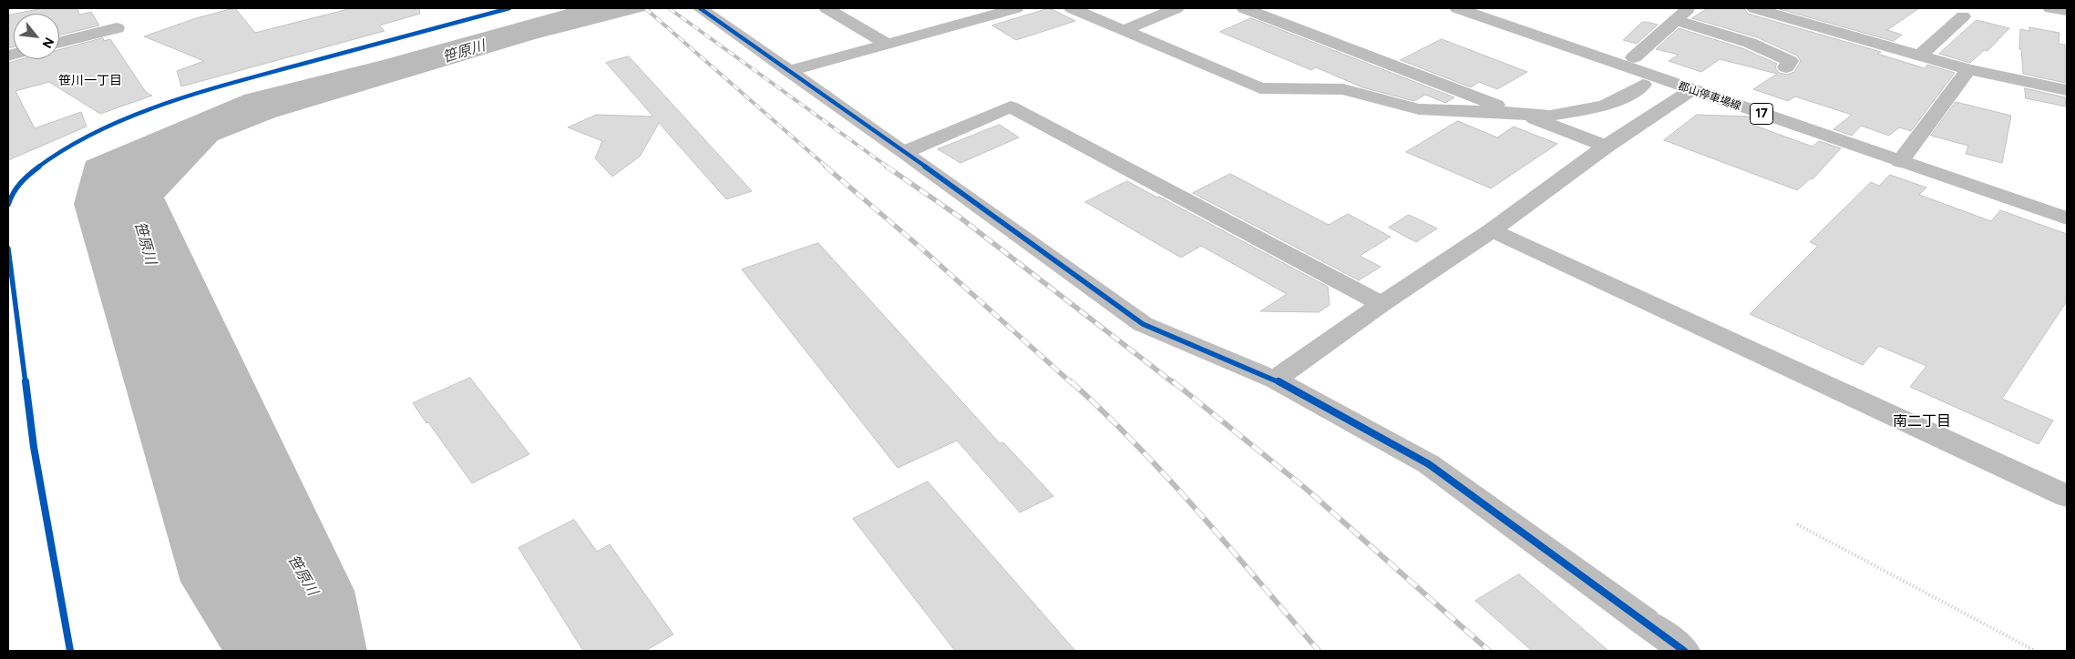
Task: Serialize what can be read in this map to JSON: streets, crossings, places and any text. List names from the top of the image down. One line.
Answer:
{"streets":{"street":["郡山停車場線","17"]},"districts":["笹川一丁目","南二丁目"],"water":["笹原川"],"north":"bottom right"}
